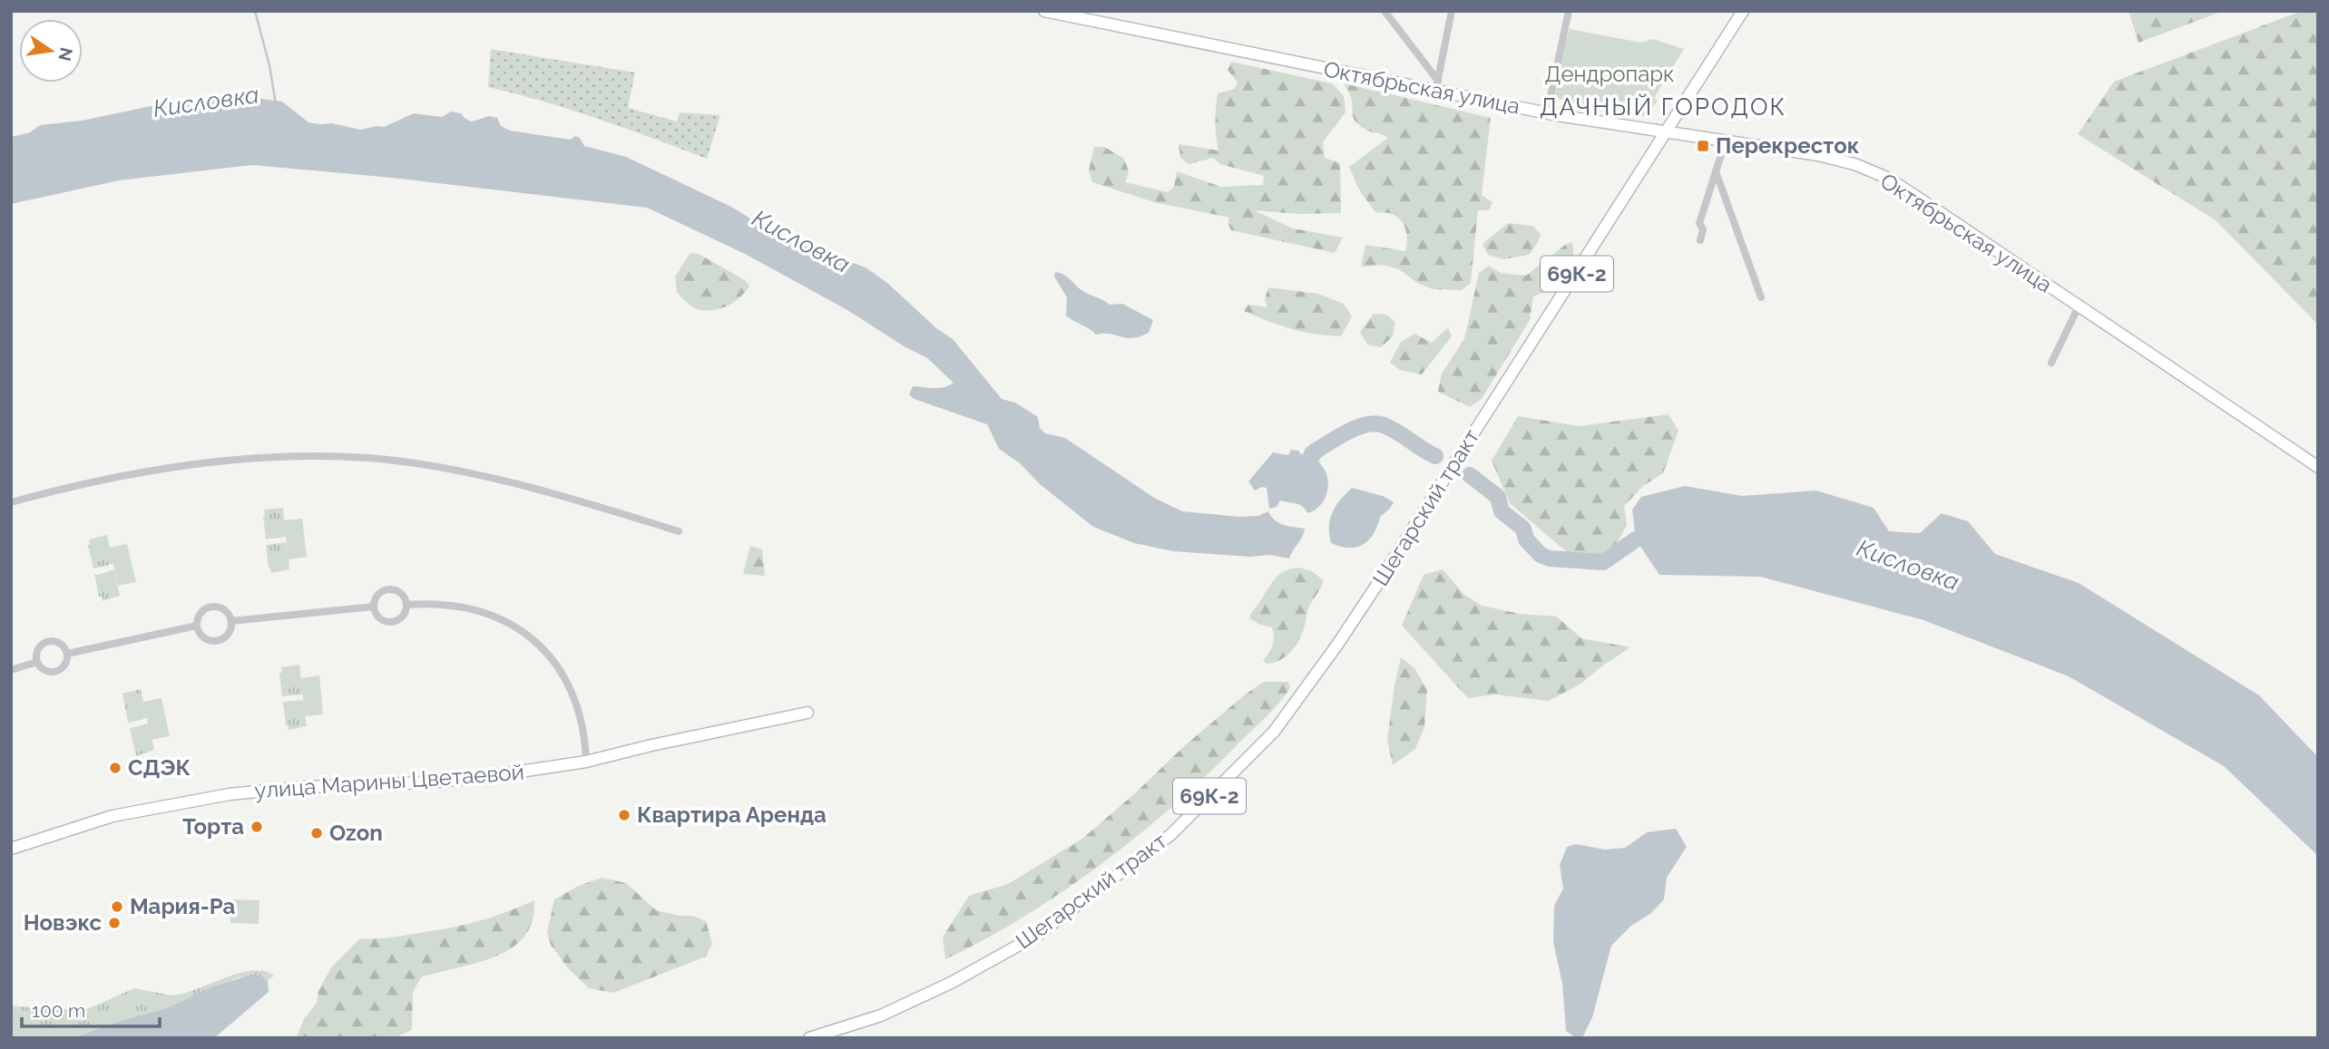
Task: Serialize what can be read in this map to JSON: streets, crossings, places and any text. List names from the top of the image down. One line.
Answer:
{"streets":{"street":["Октябрьская улица","69К-2","Шегарский тракт","улица Марины Цветаевой"]},"crossings":[["Октябрьская улица","69К-2"],["Октябрьская улица","Шегарский тракт"],["69К-2","Шегарский тракт"]],"districts":["ДАЧНЫЙ ГОРОДОК"],"water":["Кисловка"],"parks":["Дендропарк"],"places":{"transit":["Перекресток"],"other":["СДЭК","Квартира Аренда","Торта","Ozon","Мария-Ра","Новэкс"]},"scale_bar":"100 m","north":"right"}
